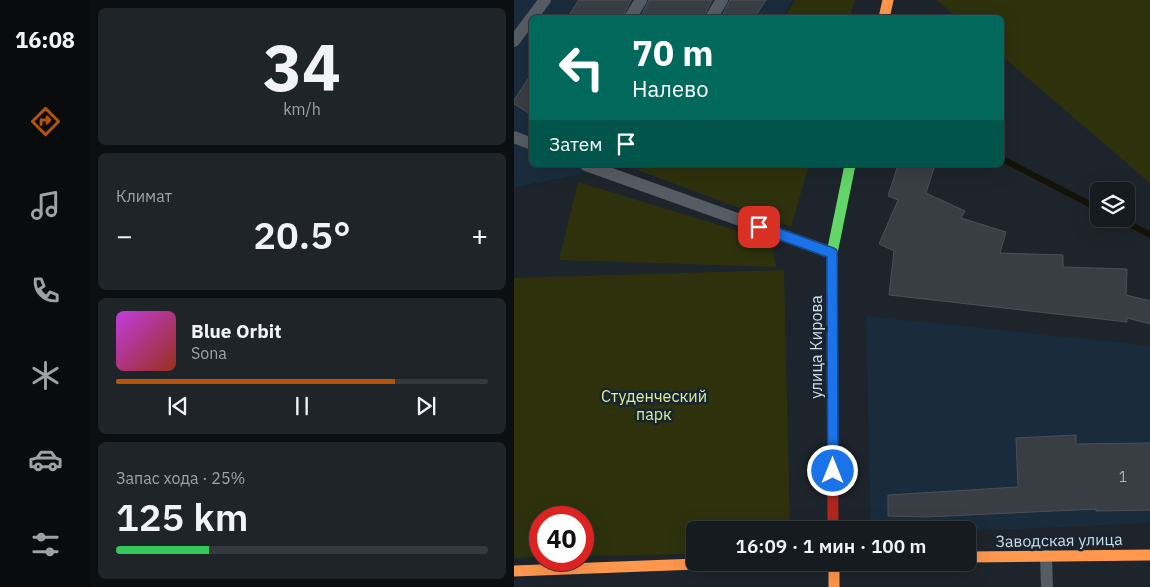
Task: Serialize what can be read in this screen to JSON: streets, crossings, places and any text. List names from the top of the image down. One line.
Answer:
{"streets":{"street":["улица Кирова","Заводская улица"]},"parks":["Студенческий парк"],"house_numbers":["1"],"page":{"tabs":"16:08","tile":[["34","km/h"],"Климат",["Запас хода · 25%","125 km"]],"turn":["70 m","Налево"],"then":"Затем","heat":["−","20.5°","+"],"song":["Blue Orbit","Sona"],"limit":"40","trip":"16:09 · 1 мин · 100 m"}}
